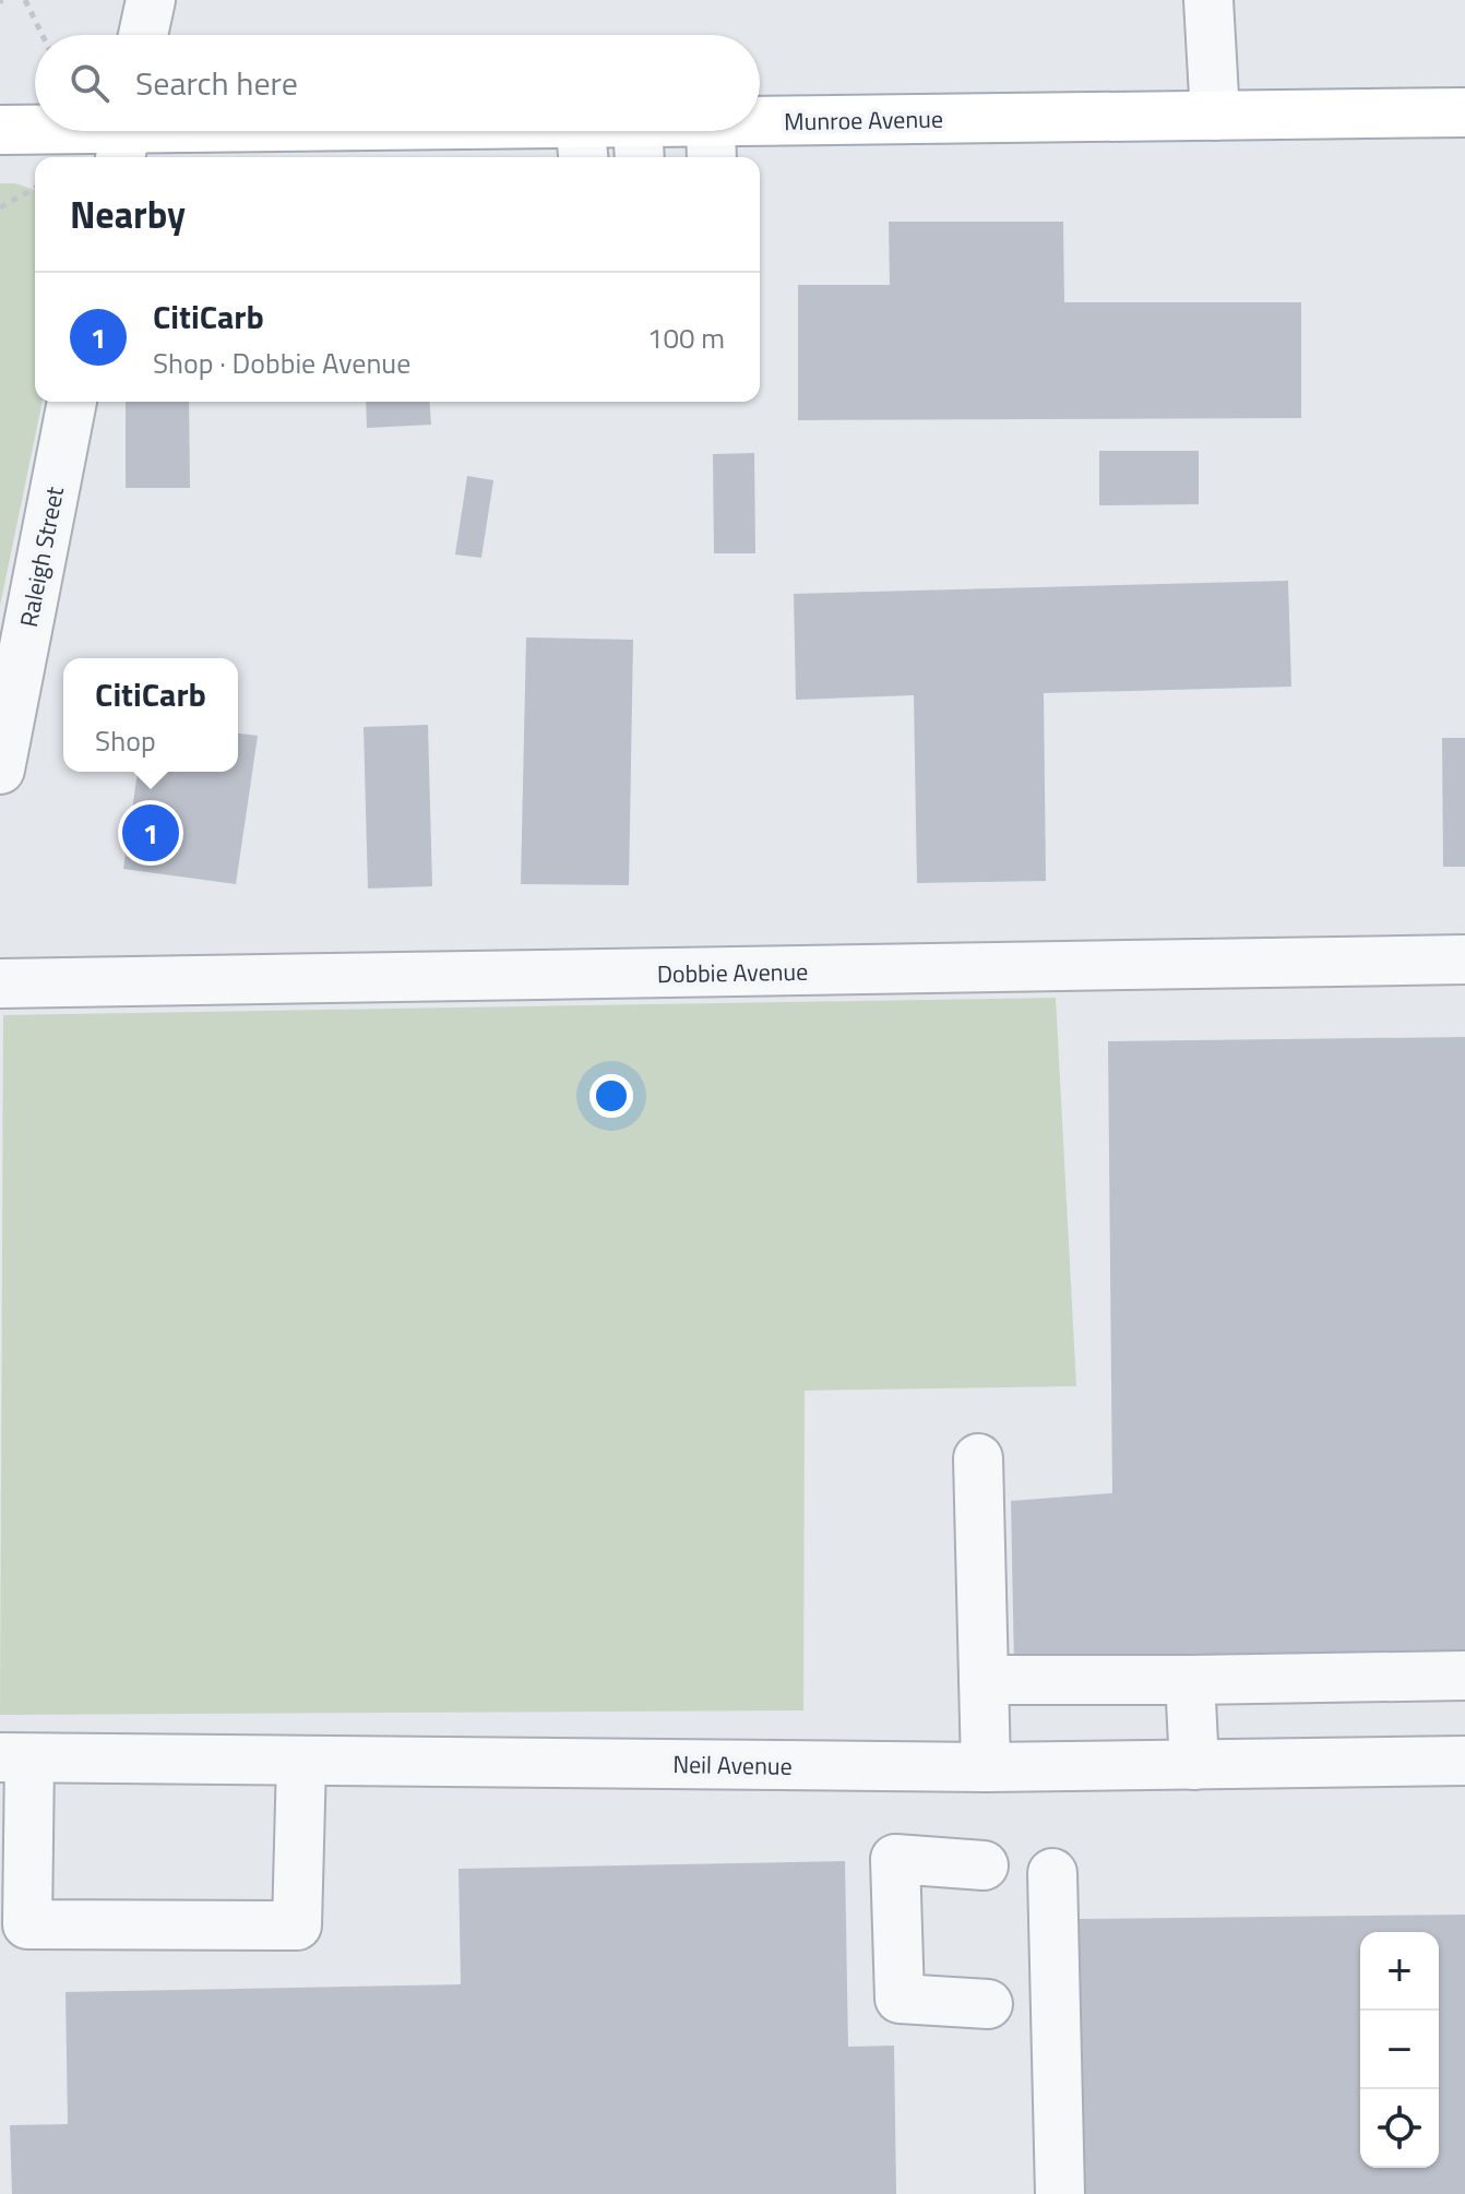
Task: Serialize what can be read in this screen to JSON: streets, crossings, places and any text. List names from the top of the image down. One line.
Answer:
{"streets":{"main road":["Munroe Avenue"],"street":["Raleigh Street","Dobbie Avenue","Neil Avenue"]},"page":{"search":"Search here","heading":"Nearby","list":[{"mark":"1","name":"CitiCarb","note":"Shop · Dobbie Avenue","value":"100 m"}],"popup":["CitiCarb","Shop"],"pins":"1","map_buttons":["+","−"]}}
